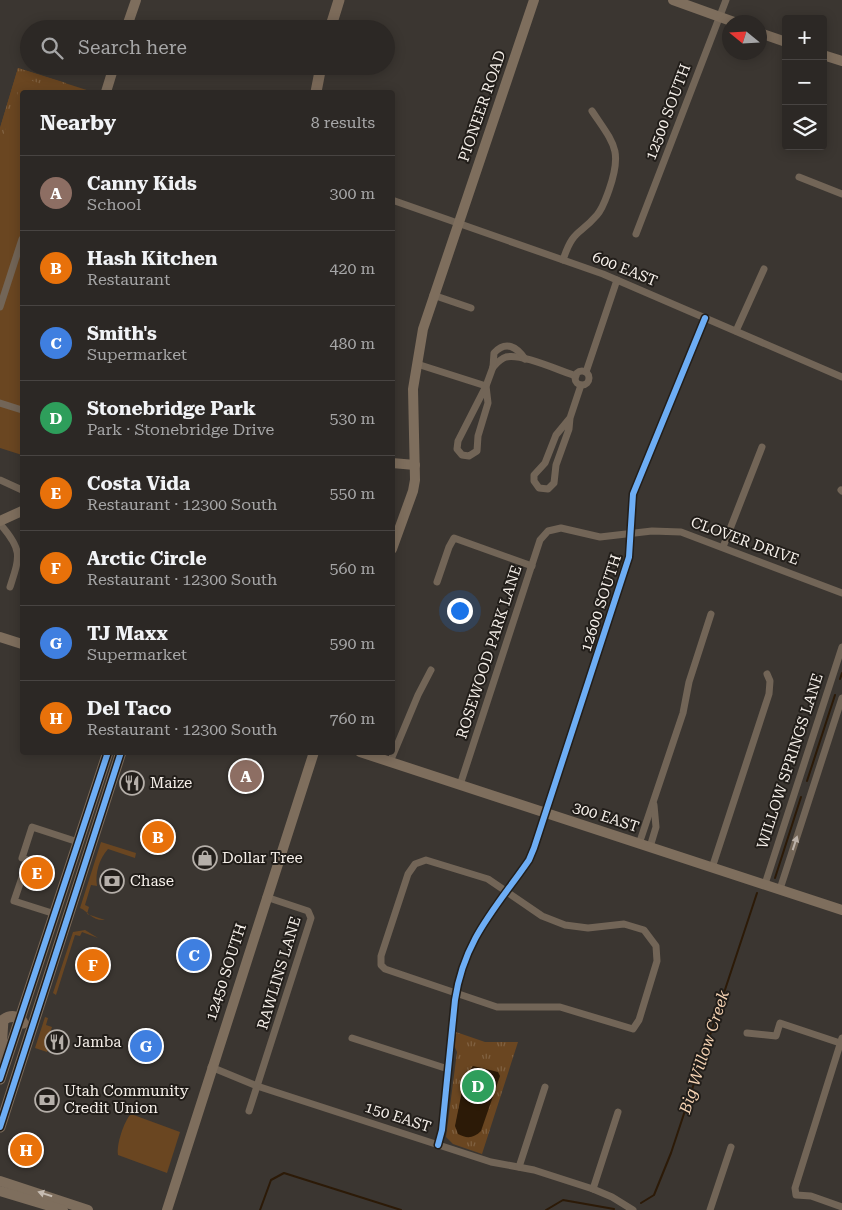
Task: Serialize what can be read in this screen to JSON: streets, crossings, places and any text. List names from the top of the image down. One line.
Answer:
{"streets":{"street":["PIONEER ROAD","12500 SOUTH","600 EAST","CLOVER DRIVE","12600 SOUTH","ROSEWOOD PARK LANE","WILLOW SPRINGS LANE","300 EAST","12450 SOUTH","RAWLINS LANE","150 EAST"]},"crossings":[["PIONEER ROAD","600 EAST"],["600 EAST","12600 SOUTH"],["CLOVER DRIVE","12600 SOUTH"],["CLOVER DRIVE","ROSEWOOD PARK LANE"],["12600 SOUTH","300 EAST"],["12600 SOUTH","150 EAST"],["ROSEWOOD PARK LANE","300 EAST"],["WILLOW SPRINGS LANE","300 EAST"],["12450 SOUTH","RAWLINS LANE"],["12450 SOUTH","150 EAST"],["RAWLINS LANE","150 EAST"]],"water":["Big Willow Creek"],"places":{"restaurant":["Maize","Jamba"],"shop":["Dollar Tree"],"bank":["Chase","Utah Community Credit Union"]},"north":"left","page":{"map_buttons":["+","−"],"search":"Search here","heading":["Nearby","8 results"],"list":[{"mark":"A","name":"Canny Kids","note":"School","value":"300 m"},{"mark":"B","name":"Hash Kitchen","note":"Restaurant","value":"420 m"},{"mark":"C","name":"Smith's","note":"Supermarket","value":"480 m"},{"mark":"D","name":"Stonebridge Park","note":"Park · Stonebridge Drive","value":"530 m"},{"mark":"E","name":"Costa Vida","note":"Restaurant · 12300 South","value":"550 m"},{"mark":"F","name":"Arctic Circle","note":"Restaurant · 12300 South","value":"560 m"},{"mark":"G","name":"TJ Maxx","note":"Supermarket","value":"590 m"},{"mark":"H","name":"Del Taco","note":"Restaurant · 12300 South","value":"760 m"}],"pins":["A","B","E","C","F","G","D","H"]}}
